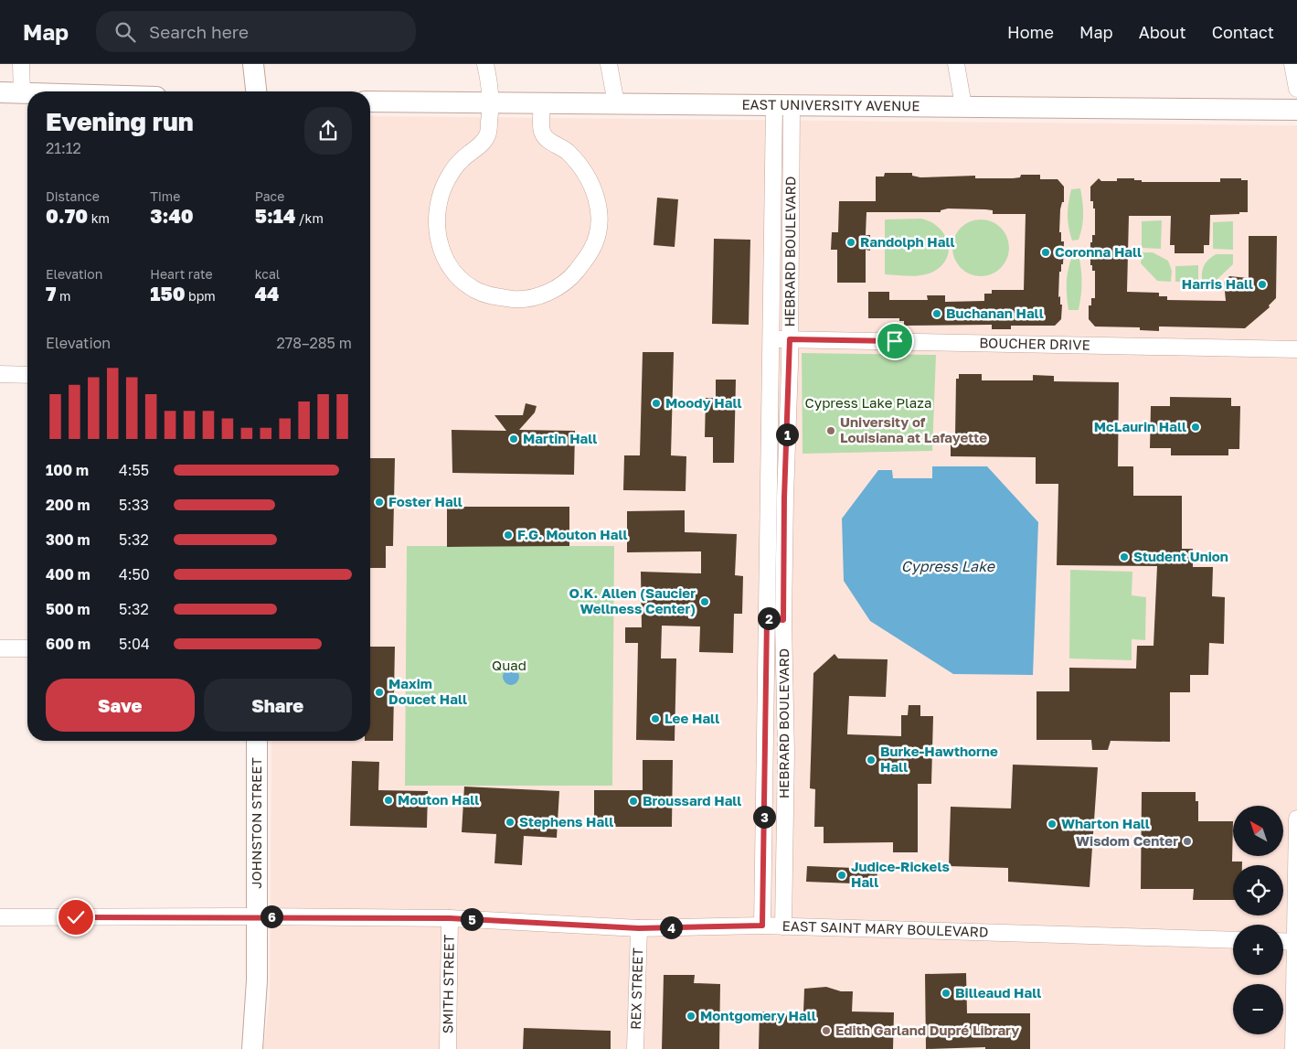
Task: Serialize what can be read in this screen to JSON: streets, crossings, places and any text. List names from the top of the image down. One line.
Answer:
{"streets":{"main road":["EAST UNIVERSITY AVENUE","JOHNSTON STREET"],"street":["HEBRARD BOULEVARD","BOUCHER DRIVE","EAST SAINT MARY BOULEVARD","SMITH STREET","REX STREET"]},"crossings":[["EAST UNIVERSITY AVENUE","HEBRARD BOULEVARD"],["HEBRARD BOULEVARD","BOUCHER DRIVE"],["HEBRARD BOULEVARD","EAST SAINT MARY BOULEVARD"],["JOHNSTON STREET","EAST SAINT MARY BOULEVARD"],["EAST SAINT MARY BOULEVARD","SMITH STREET"],["EAST SAINT MARY BOULEVARD","REX STREET"]],"water":["Cypress Lake"],"parks":["Cypress Lake Plaza","Quad"],"places":["Randolph Hall","Coronna Hall","Harris Hall","Buchanan Hall","Moody Hall","McLaurin Hall","University of Louisiana at Lafayette","Martin Hall","Foster Hall","F.G. Mouton Hall","Student Union","O.K. Allen (Saucier Wellness Center)","Maxim Doucet Hall","Lee Hall","Burke-Hawthorne Hall","Mouton Hall","Broussard Hall","Stephens Hall","Wharton Hall","Wisdom Center","Judice-Rickels Hall","Billeaud Hall","Montgomery Hall","Edith Garland Dupré Library"],"north":"top left","page":{"header":"Map","search":"Search here","nav":["Home","Map","About","Contact"],"heading":["Evening run","21:12"],"stats":[["Distance","0.70 km"],["Time","3:40"],["Pace","5:14 /km"],["Elevation","7 m"],["Heart rate","150 bpm"],["kcal","44"]],"chart":["Elevation","278–285 m"],"pins":["1","2","3","6","5","4"],"list":[{"name":"100 m","note":"4:55"},{"name":"200 m","note":"5:33"},{"name":"300 m","note":"5:32"},{"name":"400 m","note":"4:50"},{"name":"500 m","note":"5:32"},{"name":"600 m","note":"5:04"}],"buttons":["Save","Share"],"map_buttons":["+","−"]}}
